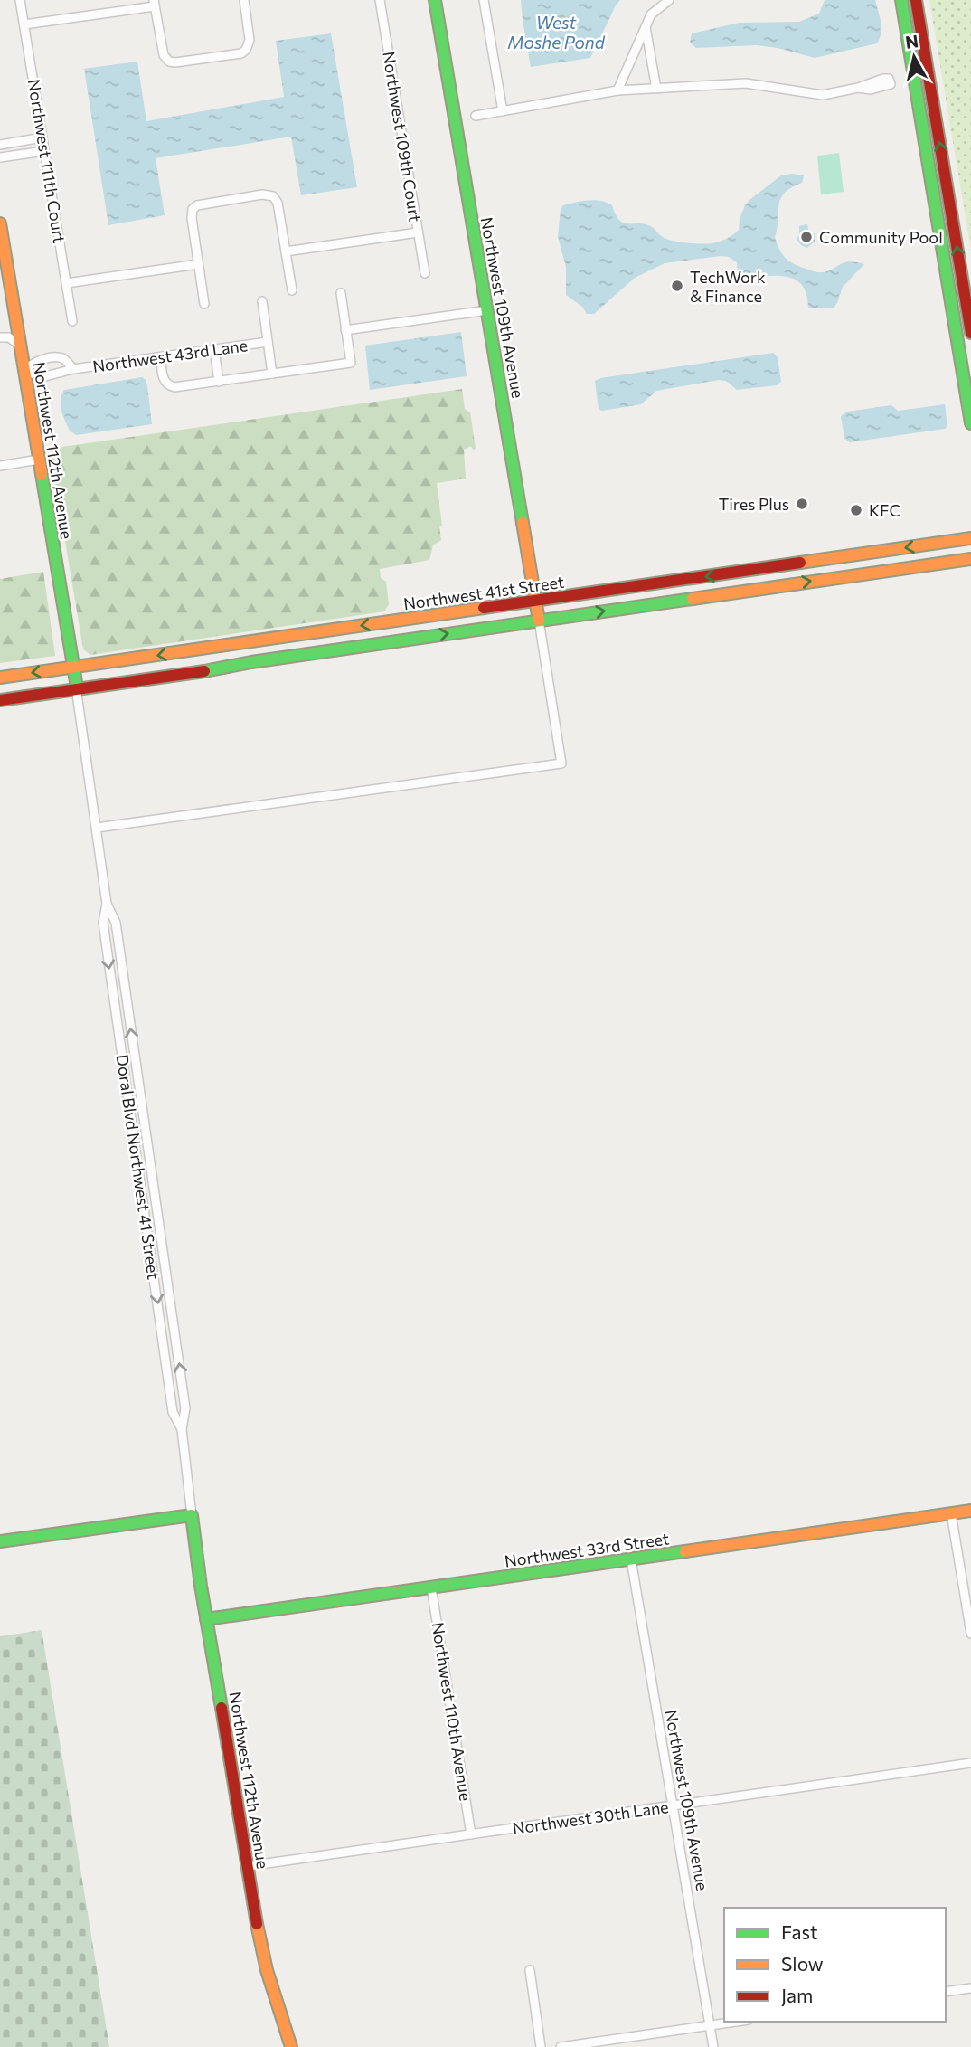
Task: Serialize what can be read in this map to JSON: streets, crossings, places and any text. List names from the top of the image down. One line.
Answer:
{"streets":{"main road":["Northwest 109th Avenue","Northwest 112th Avenue","Northwest 41st Street","Northwest 33rd Street"],"street":["Northwest 109th Court","Northwest 111th Court","Northwest 43rd Lane","Doral Blvd Northwest 41 Street","Northwest 110th Avenue","Northwest 30th Lane"]},"crossings":[["Northwest 109th Avenue","Northwest 41st Street"],["Northwest 109th Avenue","Northwest 33rd Street"],["Northwest 109th Avenue","Northwest 30th Lane"],["Northwest 43rd Lane","Northwest 112th Avenue"],["Northwest 112th Avenue","Northwest 41st Street"],["Northwest 112th Avenue","Doral Blvd Northwest 41 Street"],["Northwest 112th Avenue","Northwest 33rd Street"],["Northwest 112th Avenue","Northwest 30th Lane"],["Northwest 33rd Street","Northwest 110th Avenue"],["Northwest 110th Avenue","Northwest 30th Lane"]],"water":["West Moshe Pond"],"places":["Community Pool","TechWork & Finance","Tires Plus","KFC"],"legend":["Fast","Slow","Jam"],"north":"top"}
